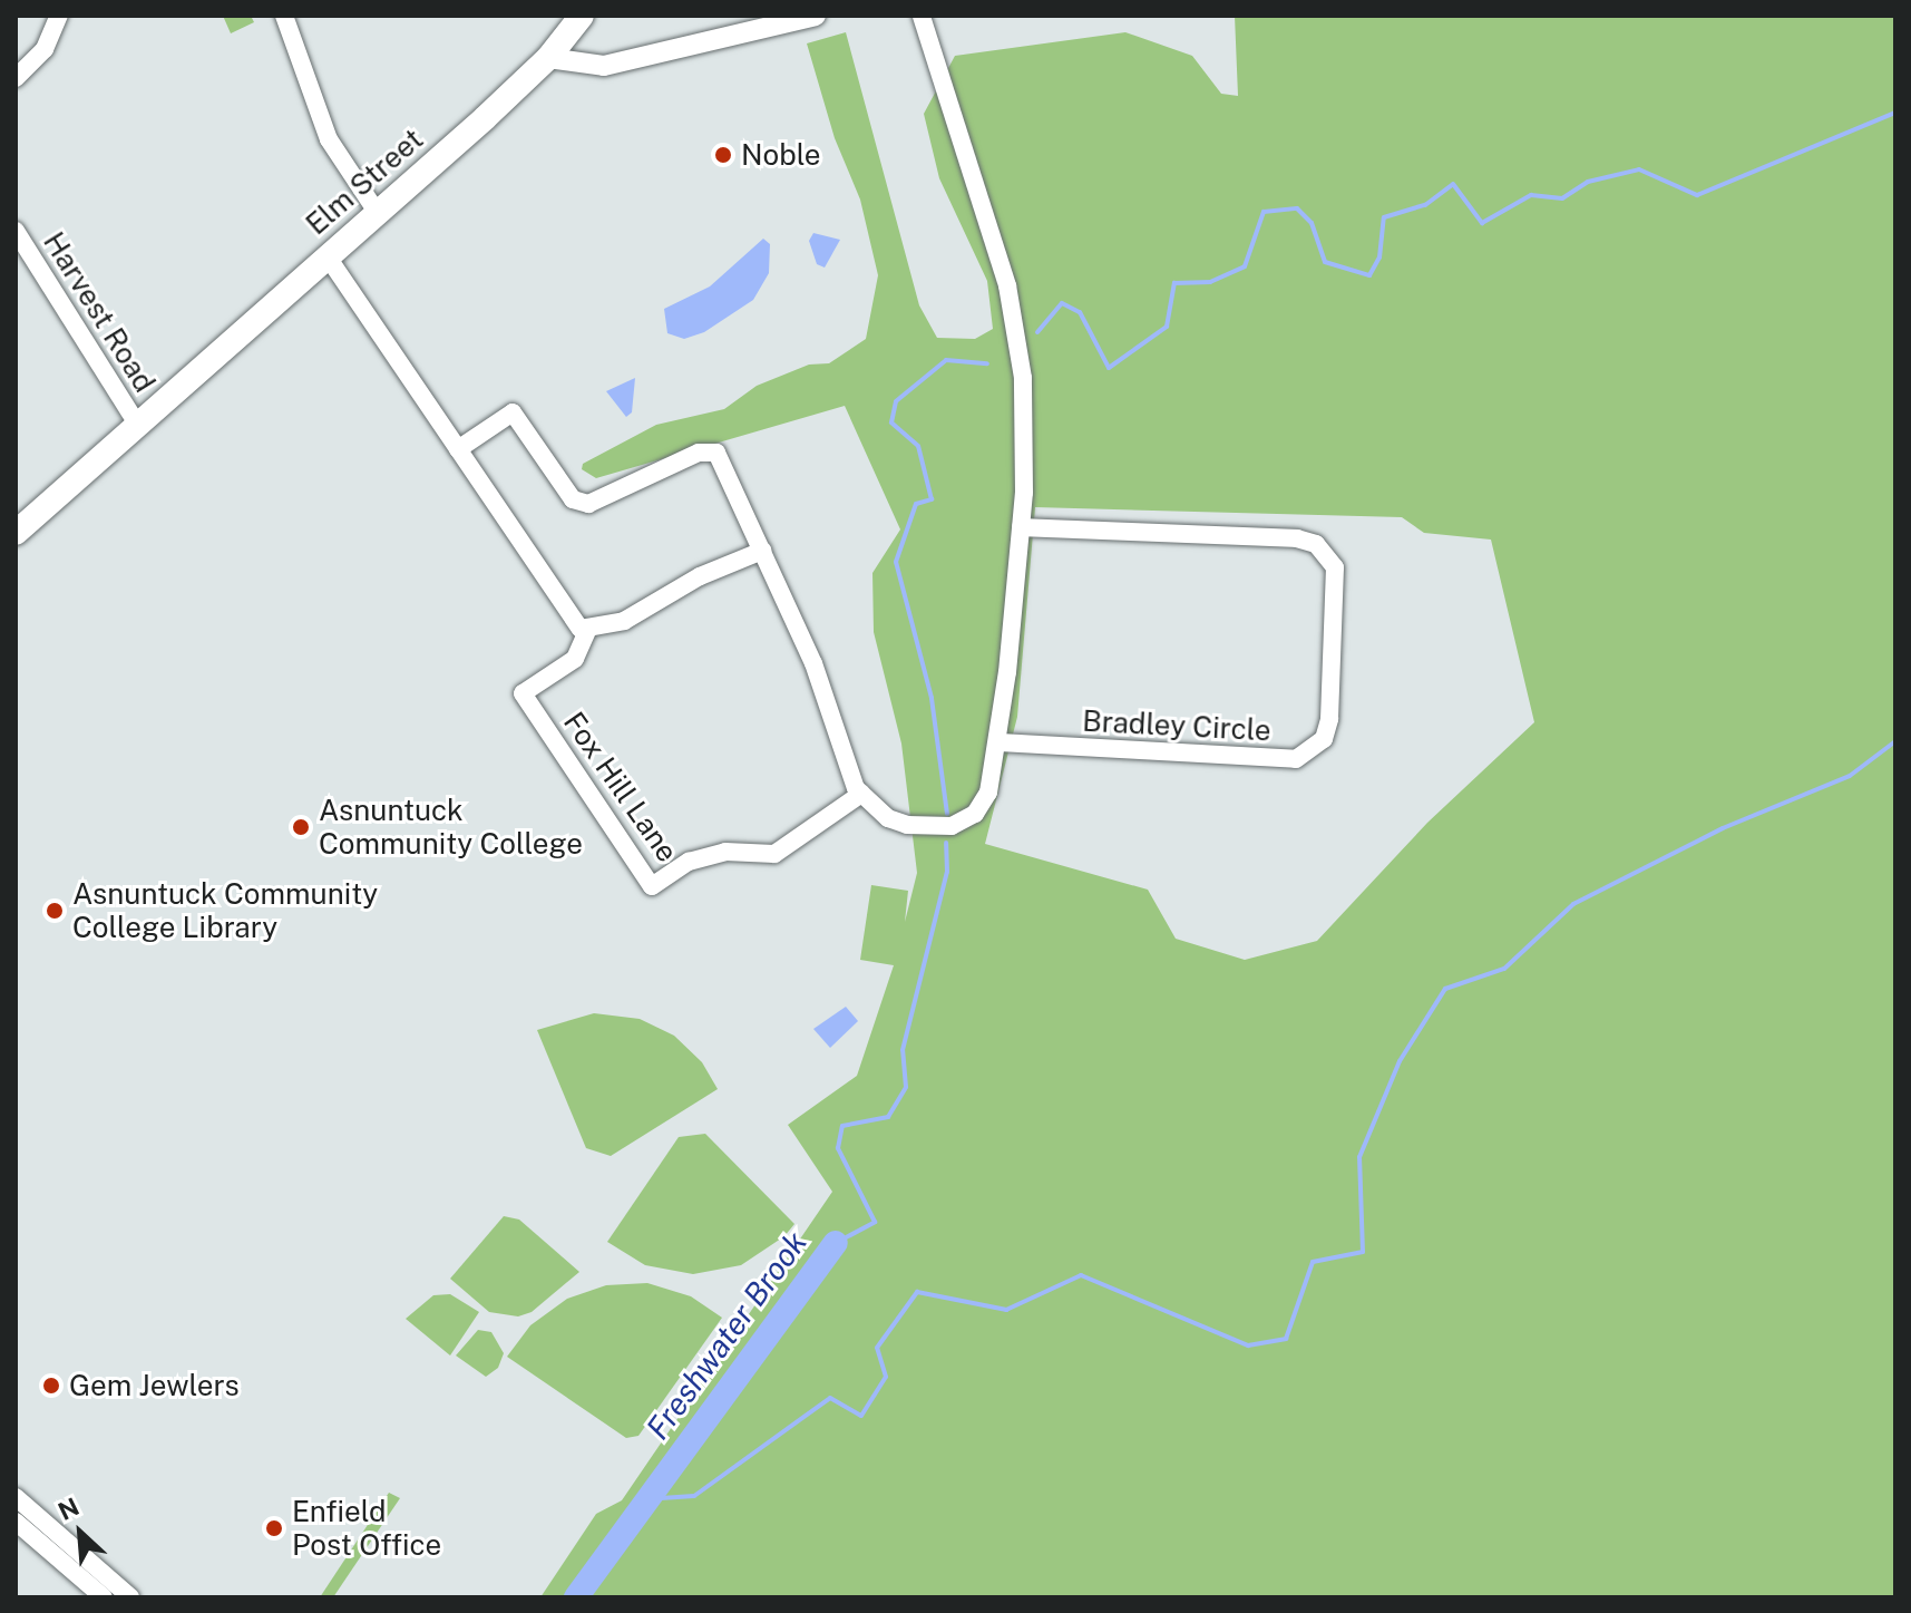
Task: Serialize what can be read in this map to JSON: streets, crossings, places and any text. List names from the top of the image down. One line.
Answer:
{"streets":{"main road":["Elm Street"],"street":["Harvest Road","Bradley Circle","Fox Hill Lane"]},"crossings":[["Elm Street","Harvest Road"]],"water":["Freshwater Brook"],"places":["Noble","Asnuntuck Community College","Asnuntuck Community College Library","Gem Jewlers","Enfield Post Office"],"north":"top left"}
